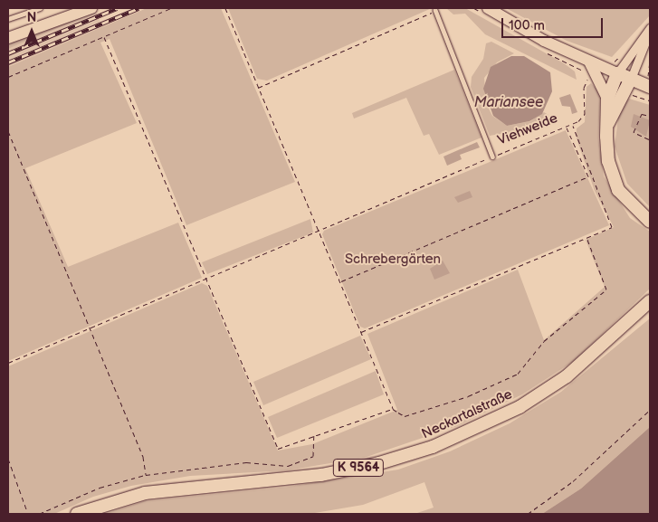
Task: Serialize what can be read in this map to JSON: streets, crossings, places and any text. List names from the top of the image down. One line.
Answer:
{"streets":{"main road":["Neckartalstraße","K 9564"],"path":["Viehweide"]},"water":["Mariansee"],"parks":["Schrebergärten"],"scale_bar":"100 m","north":"top"}
